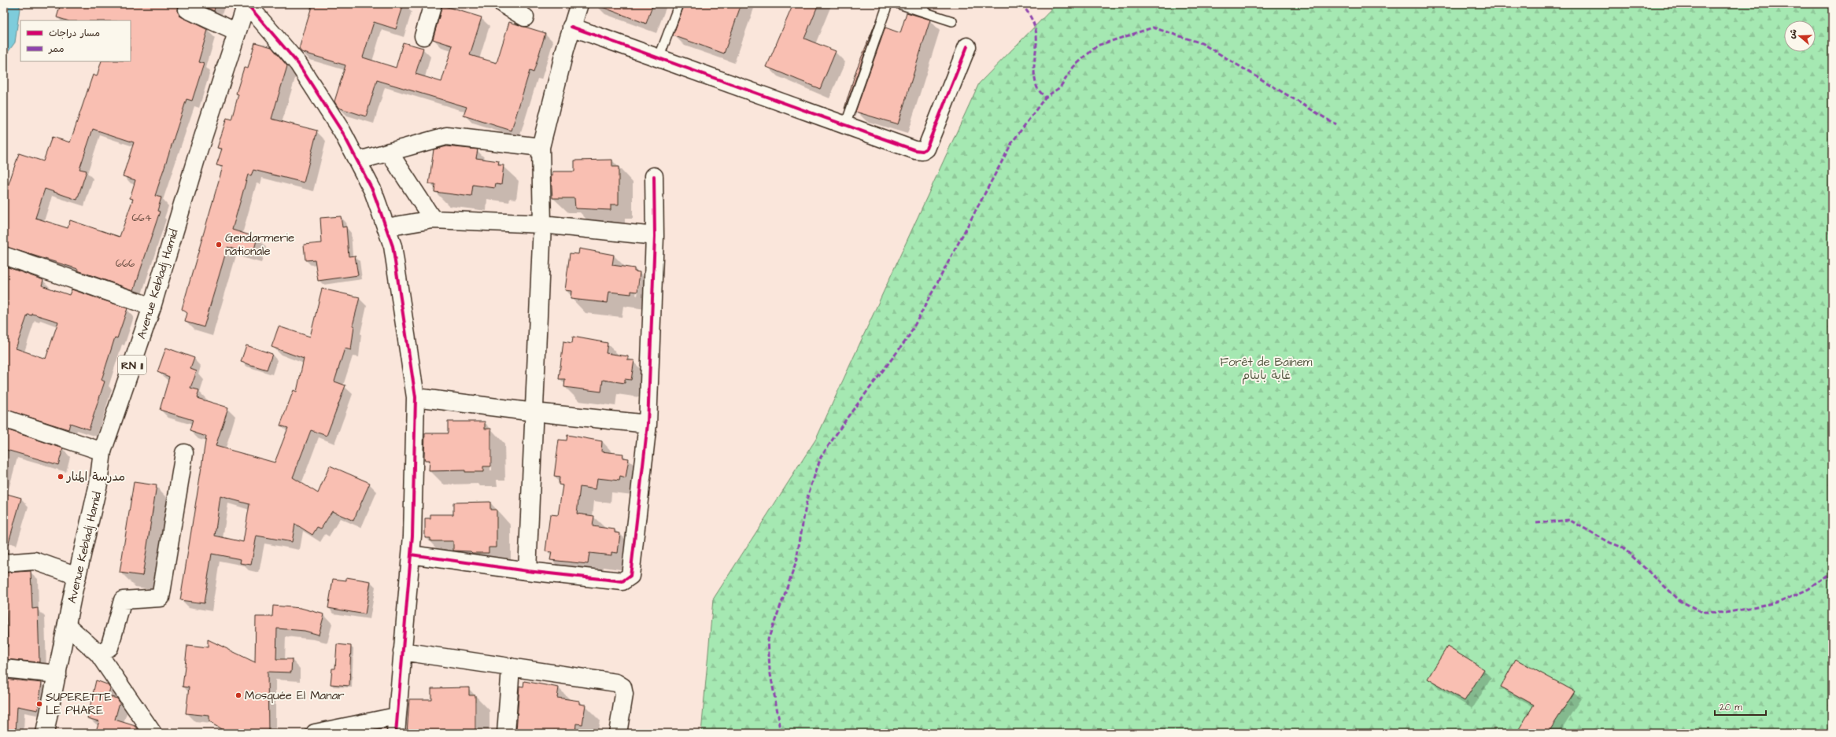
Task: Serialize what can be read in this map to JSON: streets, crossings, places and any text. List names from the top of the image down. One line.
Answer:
{"streets":{"street":["Avenue Kebladj Hamid","RN 11"]},"parks":["Forêt de Baïnem غابة باينام"],"places":["Gendarmerie nationale","مدرسة المنار","Mosquée El Manar","SUPERETTE LE PHARE"],"house_numbers":["664","666"],"legend":["مسار دراجات","ممر"],"scale_bar":"20 m","north":"left"}
